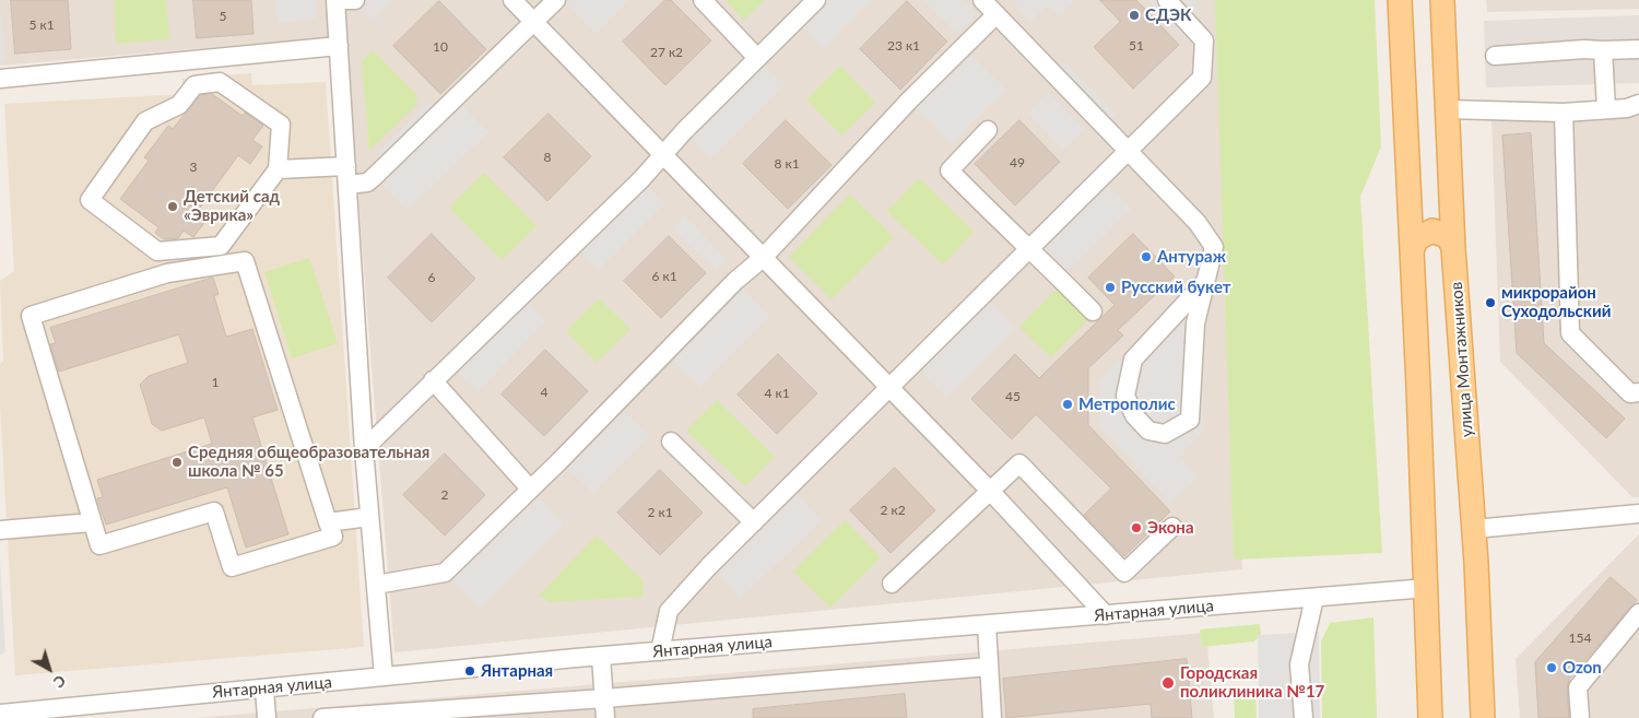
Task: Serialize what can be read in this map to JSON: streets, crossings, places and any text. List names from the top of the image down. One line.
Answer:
{"streets":{"main road":["улица Монтажников"],"street":["Янтарная улица"]},"places":["СДЭК","Детский сад «Эврика»","Антураж","Русский букет","микрорайон Суходольский","Метрополис","Средняя общеобразовательная школа № 65","Экона","Ozon","Янтарная","Городская поликлиника №17"],"house_numbers":["5","5 к1","23 к1","51","10","27 к2","8","49","8 к1","3","6 к1","6","1","4","4 к1","45","2","2 к2","2 к1","154"],"north":"bottom right"}
